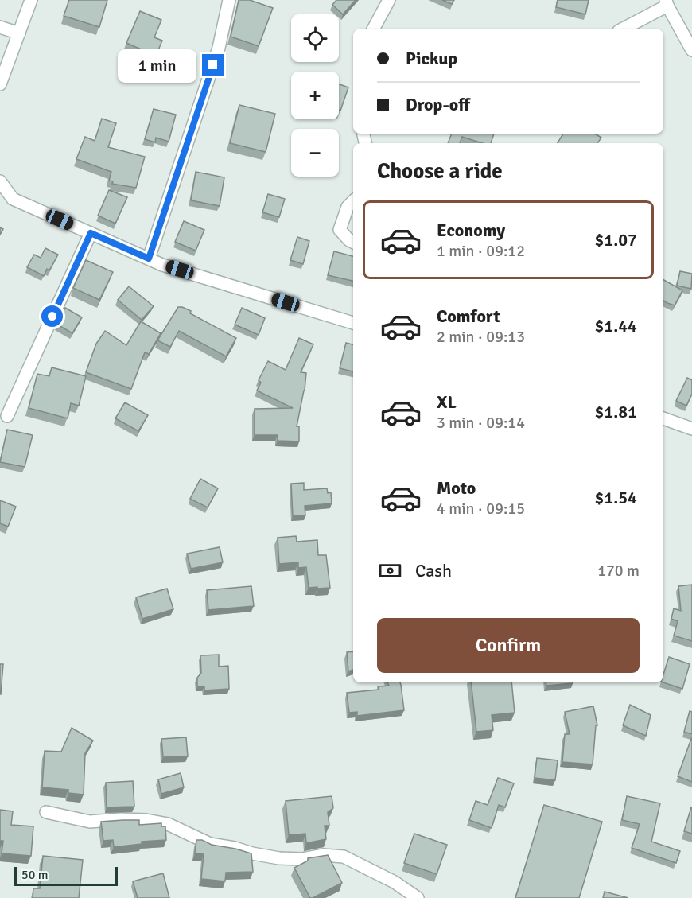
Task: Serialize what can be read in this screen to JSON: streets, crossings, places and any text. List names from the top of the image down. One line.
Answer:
{"scale_bar":"50 m","page":{"map_buttons":["+","−"],"banner":["Pickup","Drop-off"],"bubble":"1 min","heading":"Choose a ride","list":[{"name":"Economy","note":"1 min · 09:12","value":"$1.07"},{"name":"Comfort","note":"2 min · 09:13","value":"$1.44"},{"name":"XL","note":"3 min · 09:14","value":"$1.81"},{"name":"Moto","note":"4 min · 09:15","value":"$1.54"}],"pay":["Cash","170 m"],"buttons":"Confirm","scale":"50 m"}}
